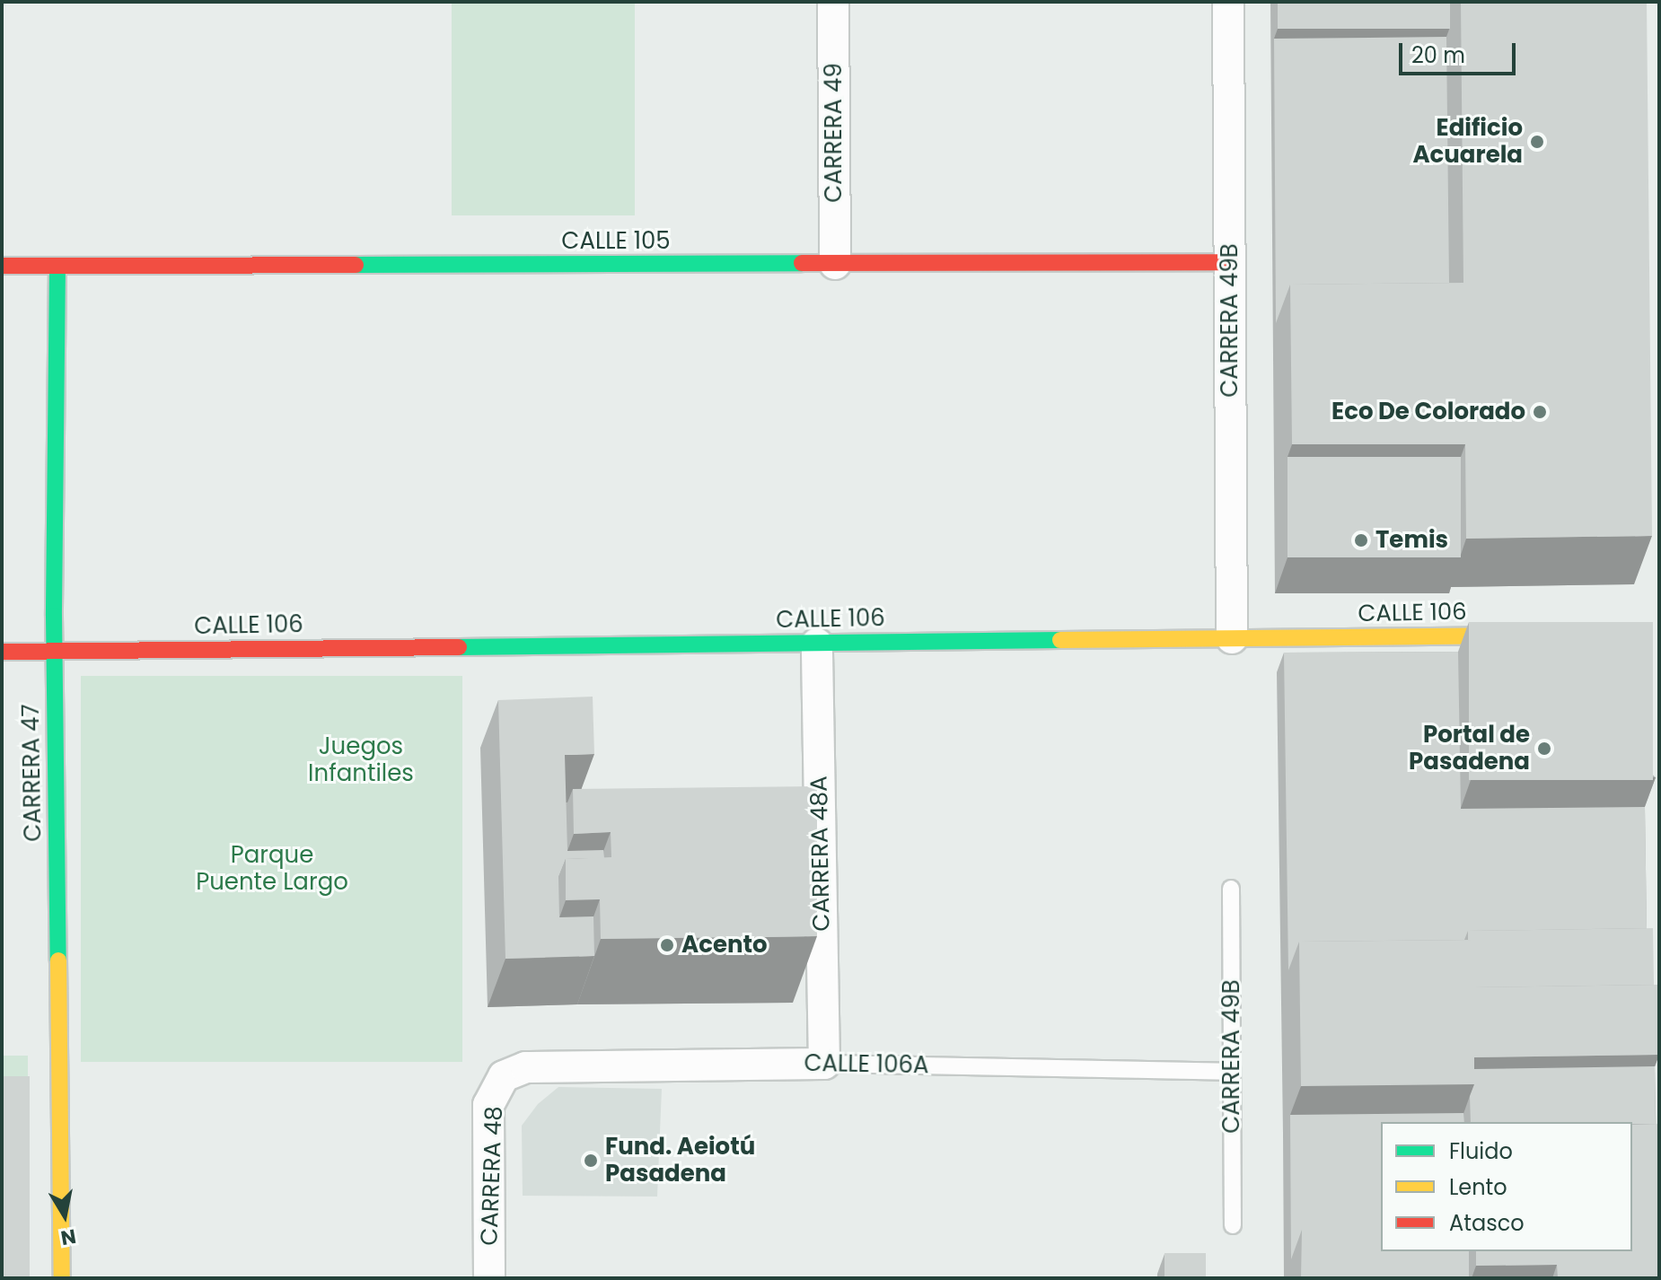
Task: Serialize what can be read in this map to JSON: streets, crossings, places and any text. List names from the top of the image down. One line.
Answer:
{"streets":{"street":["CARRERA 49","CALLE 105","CARRERA 49B","CALLE 106","CARRERA 47","CARRERA 48A","CALLE 106A","CARRERA 48"]},"crossings":[["CARRERA 49","CALLE 105"],["CALLE 105","CARRERA 49B"],["CALLE 105","CARRERA 47"],["CARRERA 49B","CALLE 106"],["CARRERA 49B","CALLE 106A"],["CALLE 106","CARRERA 47"],["CALLE 106","CARRERA 48A"],["CARRERA 48A","CALLE 106A"],["CALLE 106A","CARRERA 48"]],"parks":["Juegos Infantiles","Parque Puente Largo"],"places":["Edificio Acuarela","Eco De Colorado","Temis","Portal de Pasadena","Acento","Fund. Aeiotú Pasadena"],"legend":["Fluido","Lento","Atasco"],"scale_bar":"20 m","north":"bottom"}
